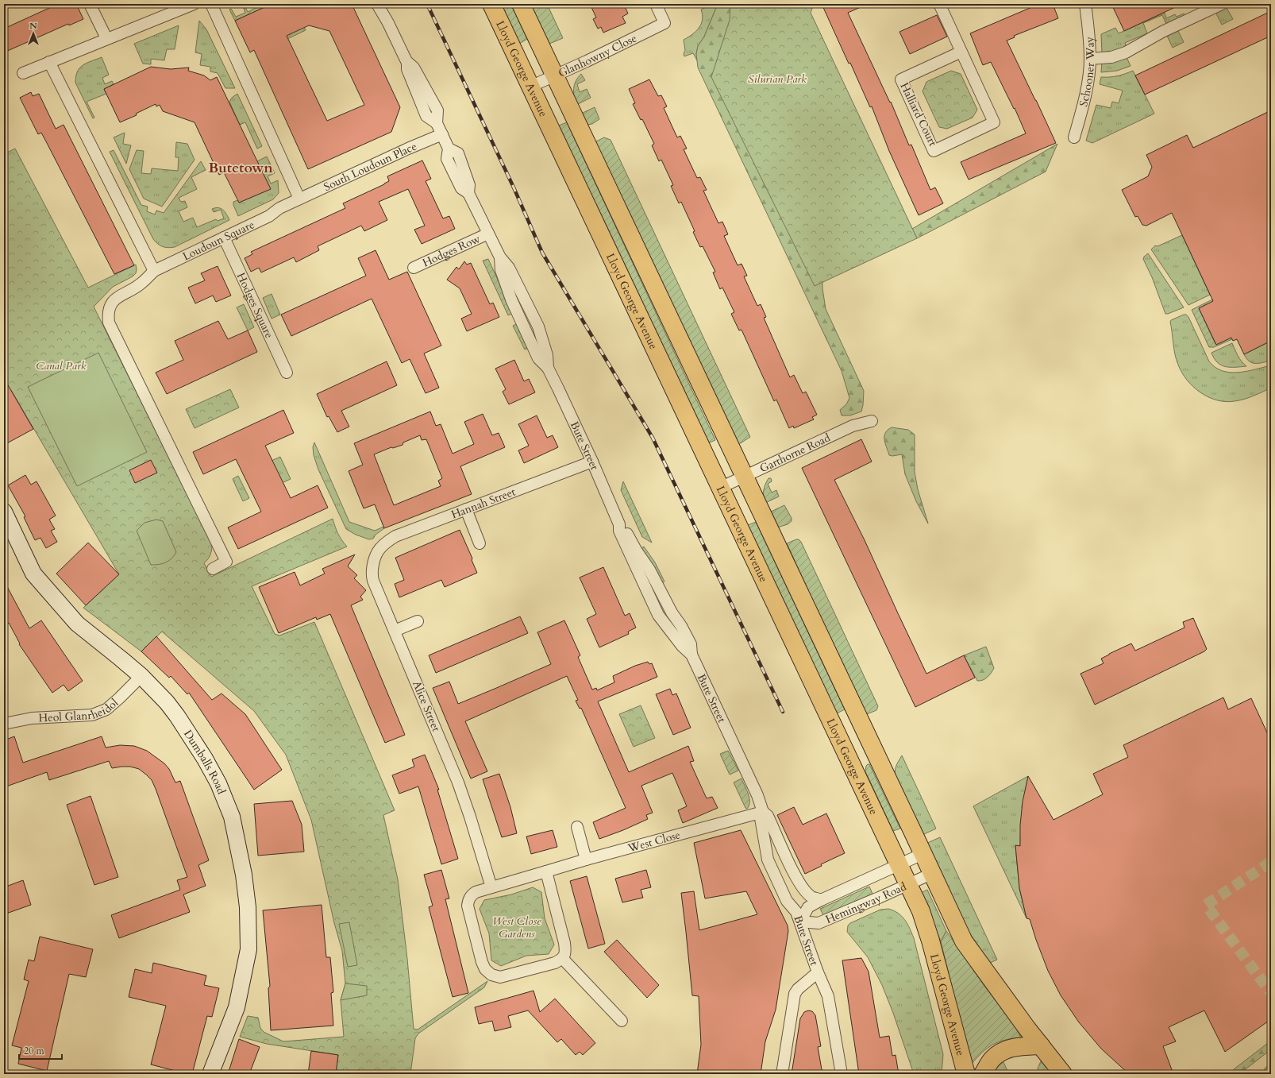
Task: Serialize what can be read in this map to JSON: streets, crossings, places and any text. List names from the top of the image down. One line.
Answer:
{"streets":{"main road":["Lloyd George Avenue"],"street":["Glanhowny Close","Schooner Way","Halliard Court","South Loudoun Place","Loudoun Square","Hodges Row","Hodges Square","Bute Street","Garthorne Road","Hannah Street","Alice Street","Heol Glanrheidol","Dumballs Road","West Close","Hemingway Road"]},"crossings":[["Glanhowny Close","Lloyd George Avenue"],["Lloyd George Avenue","Garthorne Road"],["Lloyd George Avenue","Hemingway Road"],["South Loudoun Place","Loudoun Square"],["South Loudoun Place","Bute Street"],["Loudoun Square","Hodges Square"],["Hodges Row","Bute Street"],["Bute Street","Hannah Street"],["Bute Street","West Close"],["Bute Street","Hemingway Road"],["Hannah Street","Alice Street"],["Alice Street","West Close"],["Heol Glanrheidol","Dumballs Road"]],"districts":["Butetown"],"parks":["Silurian Park","Canal Park","West Close Gardens"],"scale_bar":"20 m","north":"top"}
